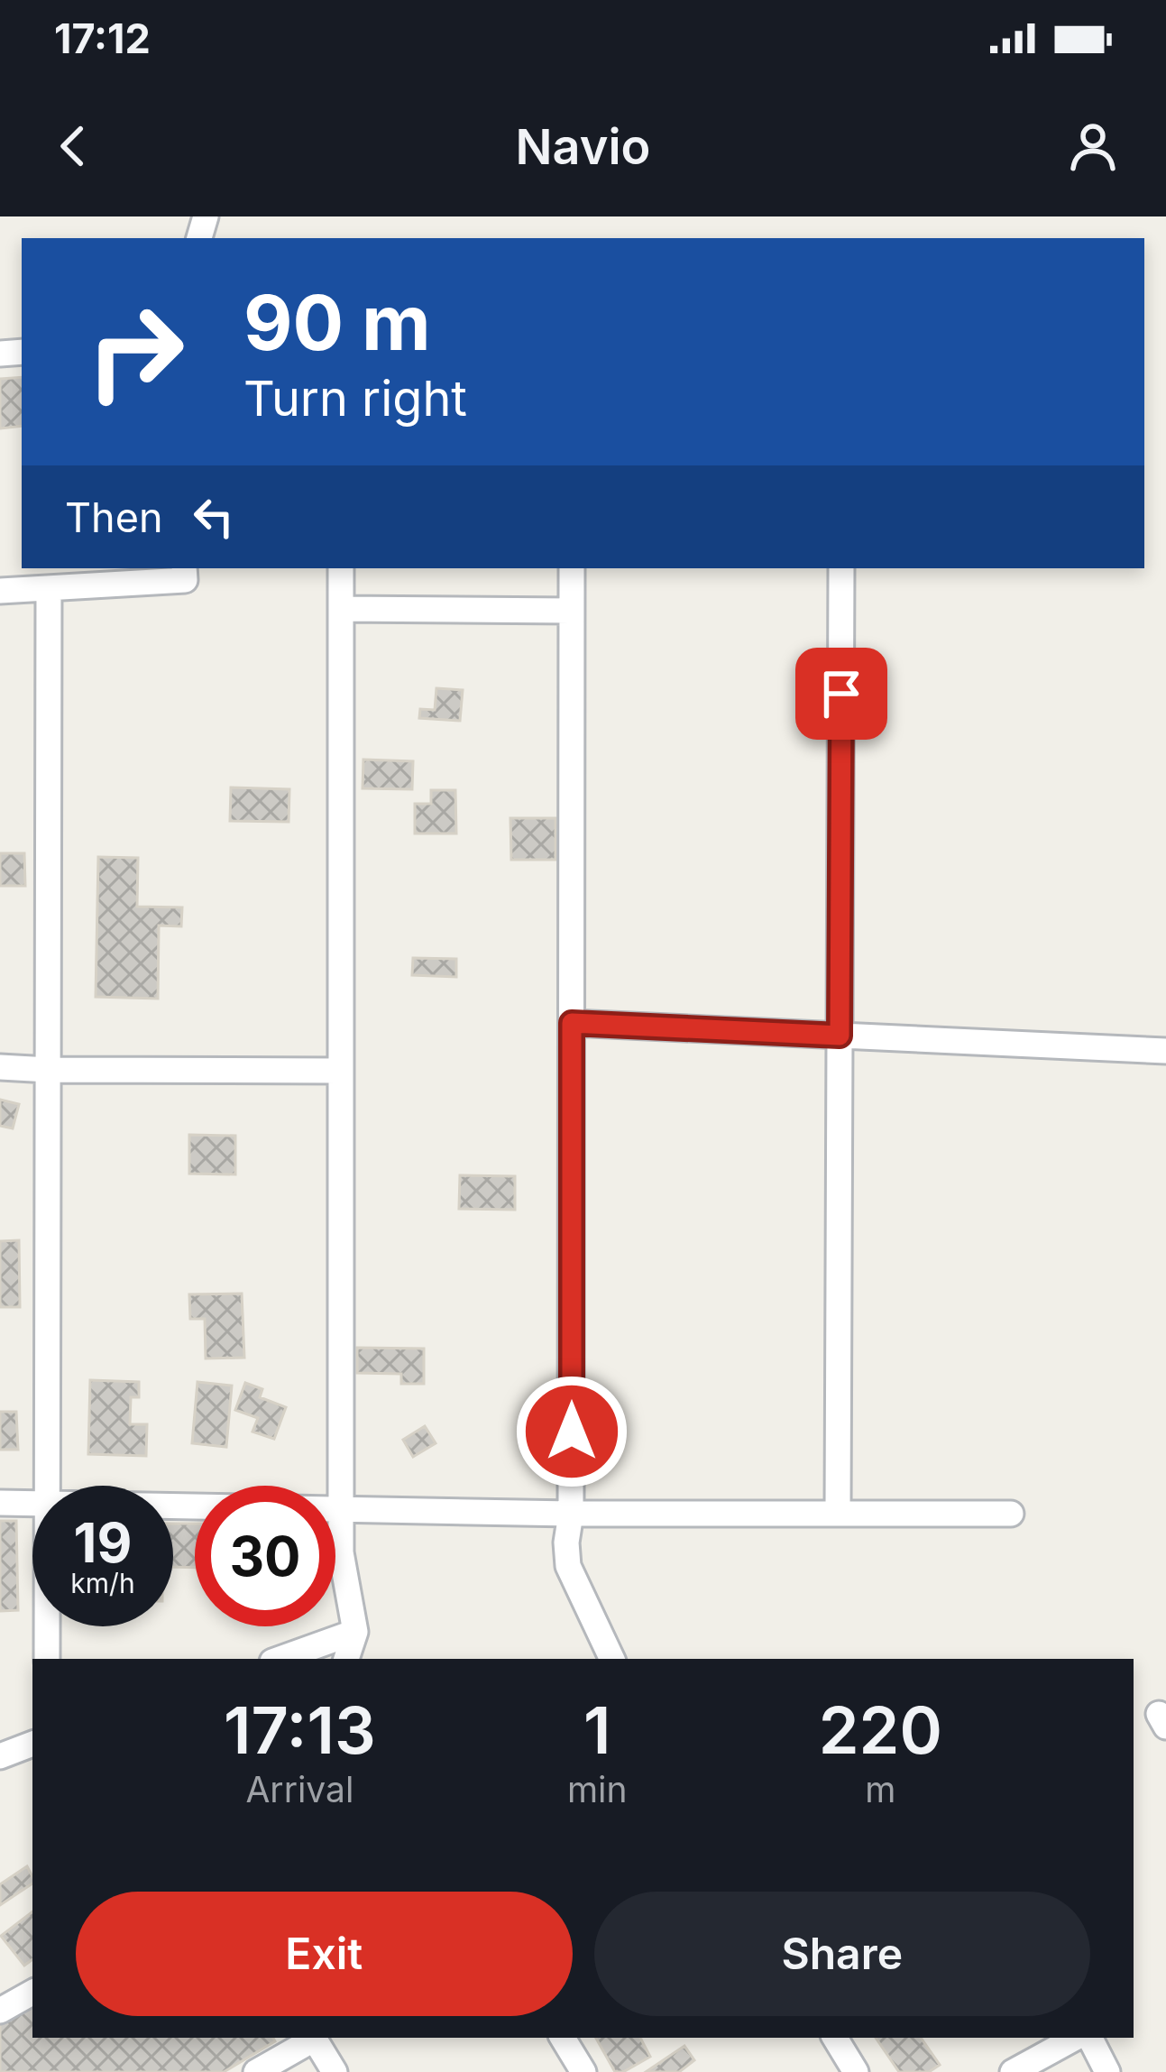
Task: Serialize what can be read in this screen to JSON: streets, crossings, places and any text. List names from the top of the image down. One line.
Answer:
{"page":{"status":"17:12","header":"Navio","turn":["90 m","Turn right"],"then":"Then","speed":"19 km/h","limit":"30","eta":["17:13","Arrival","1","min","220","m"],"buttons":["Exit","Share"]}}
